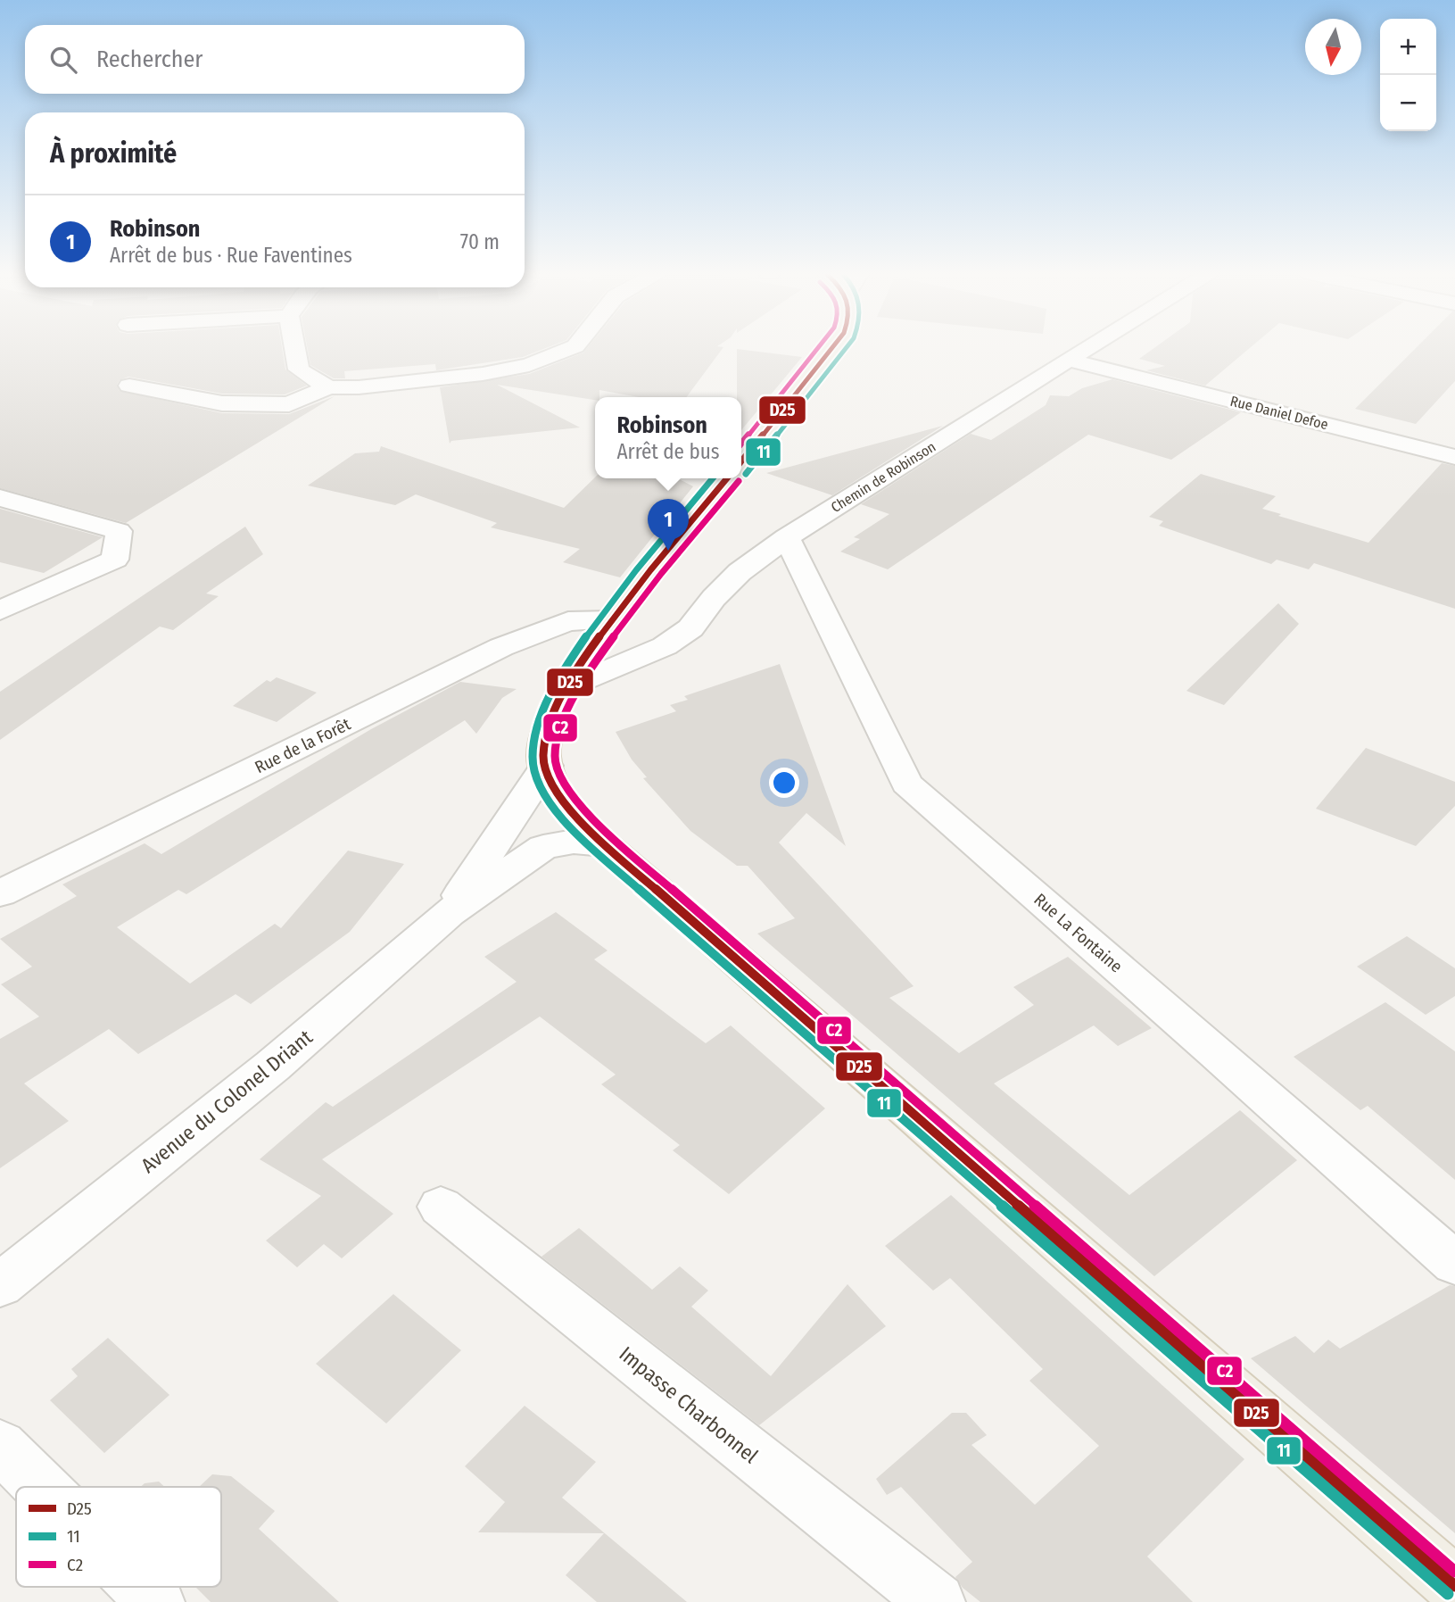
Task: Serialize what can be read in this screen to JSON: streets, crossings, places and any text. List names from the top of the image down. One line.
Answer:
{"streets":{"street":["Rue Daniel Defoe","Chemin de Robinson","Rue de la Forêt","Rue La Fontaine","Avenue du Colonel Driant","Impasse Charbonnel"]},"crossings":[["Rue Daniel Defoe","Chemin de Robinson"],["Chemin de Robinson","Rue La Fontaine"]],"lines":["transit line D25","transit line 11","transit line C2"],"legend":["D25","11","C2"],"north":"bottom","page":{"map_buttons":["+","−"],"search":"Rechercher","heading":"À proximité","list":[{"mark":"1","name":"Robinson","note":"Arrêt de bus · Rue Faventines","value":"70 m"}],"popup":["Robinson","Arrêt de bus"],"pins":"1"}}
